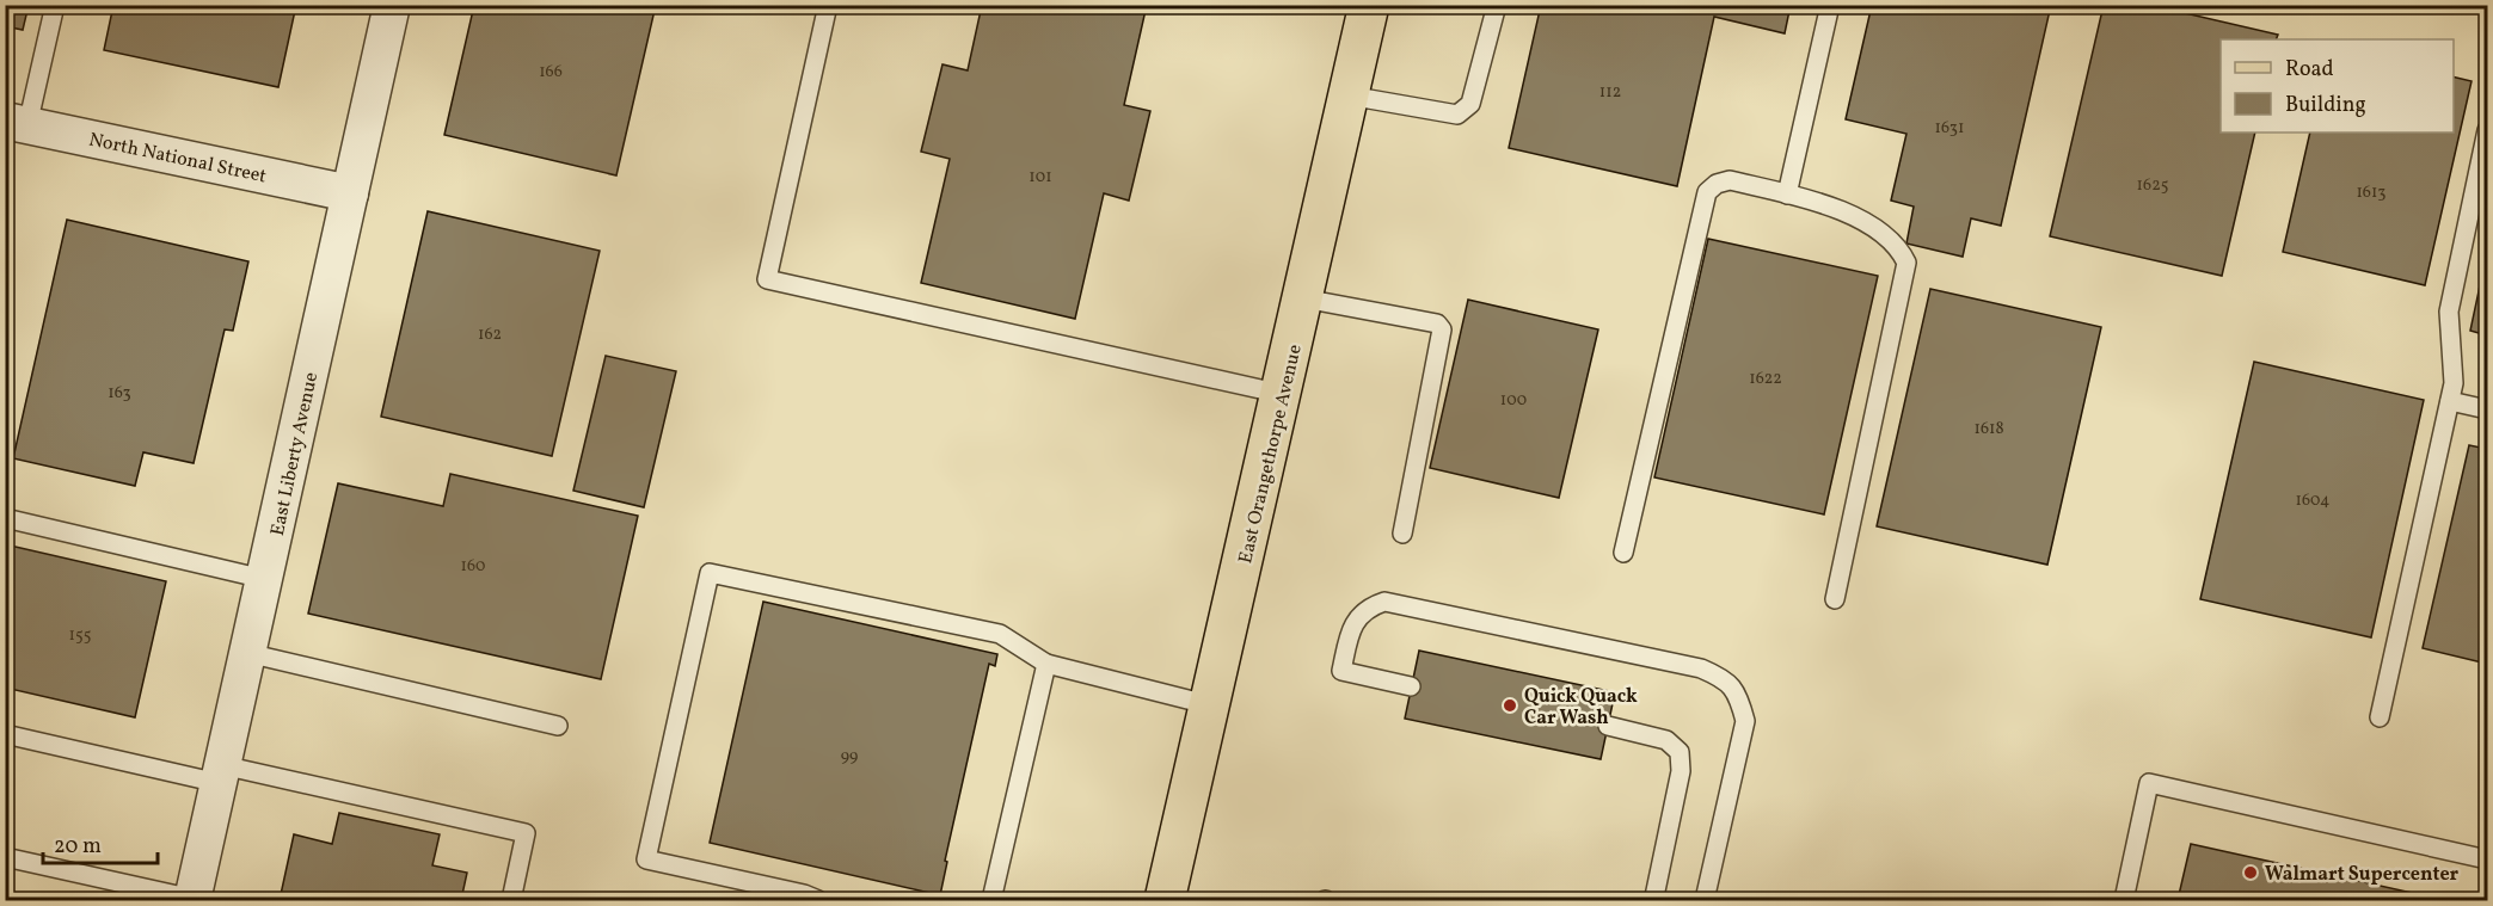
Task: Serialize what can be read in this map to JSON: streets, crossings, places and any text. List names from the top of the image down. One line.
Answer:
{"streets":{"main road":["East Orangethorpe Avenue"],"street":["North National Street","East Liberty Avenue"]},"crossings":[["North National Street","East Liberty Avenue"]],"places":["Quick Quack Car Wash","Walmart Supercenter"],"house_numbers":["166","112","1631","101","1625","1613","162","1622","163","100","1618","1604","160","155","99"],"legend":["Road","Building"],"scale_bar":"20 m"}
